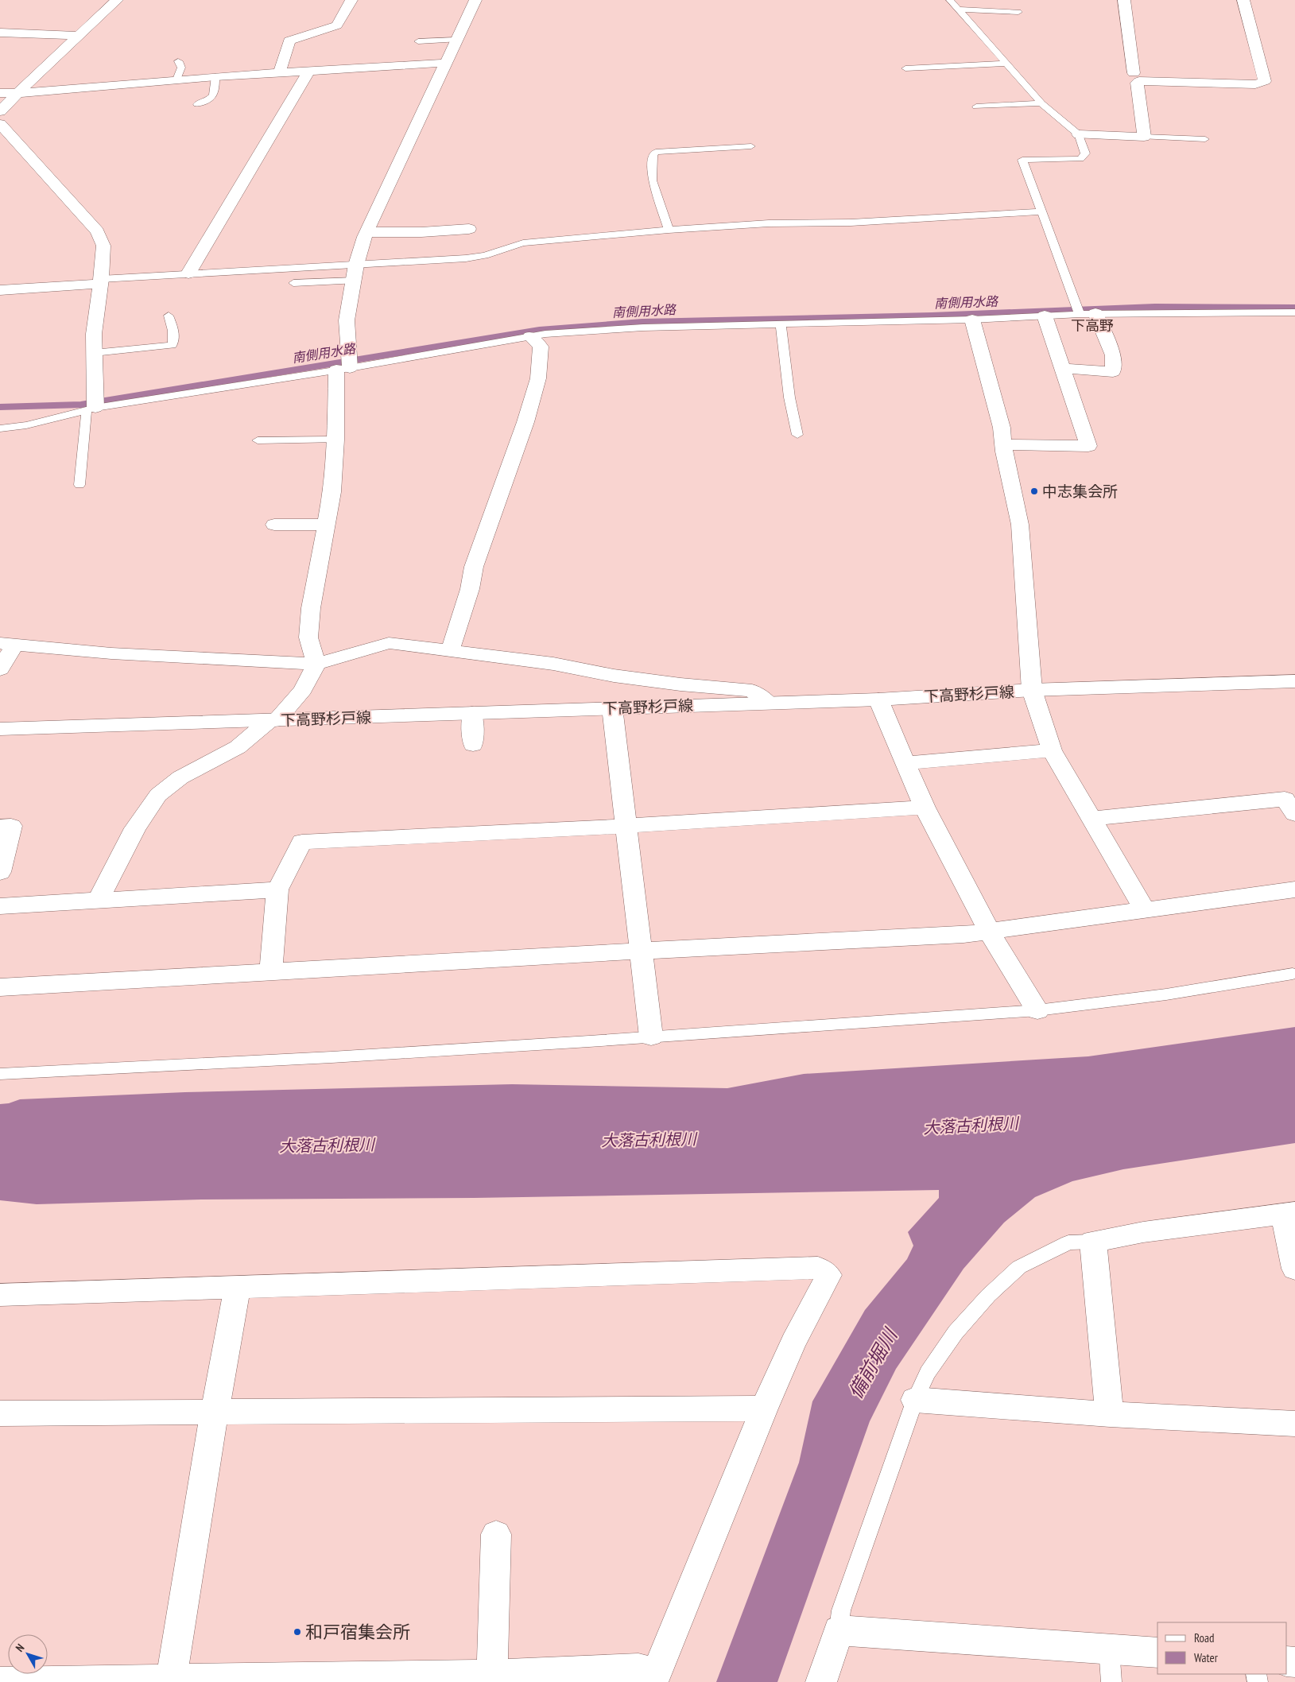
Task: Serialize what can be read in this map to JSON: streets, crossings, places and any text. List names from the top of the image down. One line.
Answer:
{"streets":{"street":["下高野杉戸線"]},"districts":["下高野"],"water":["南側用水路","大落古利根川","備前堀川"],"places":["中志集会所","和戸宿集会所"],"legend":["Road","Water"],"north":"top left"}
